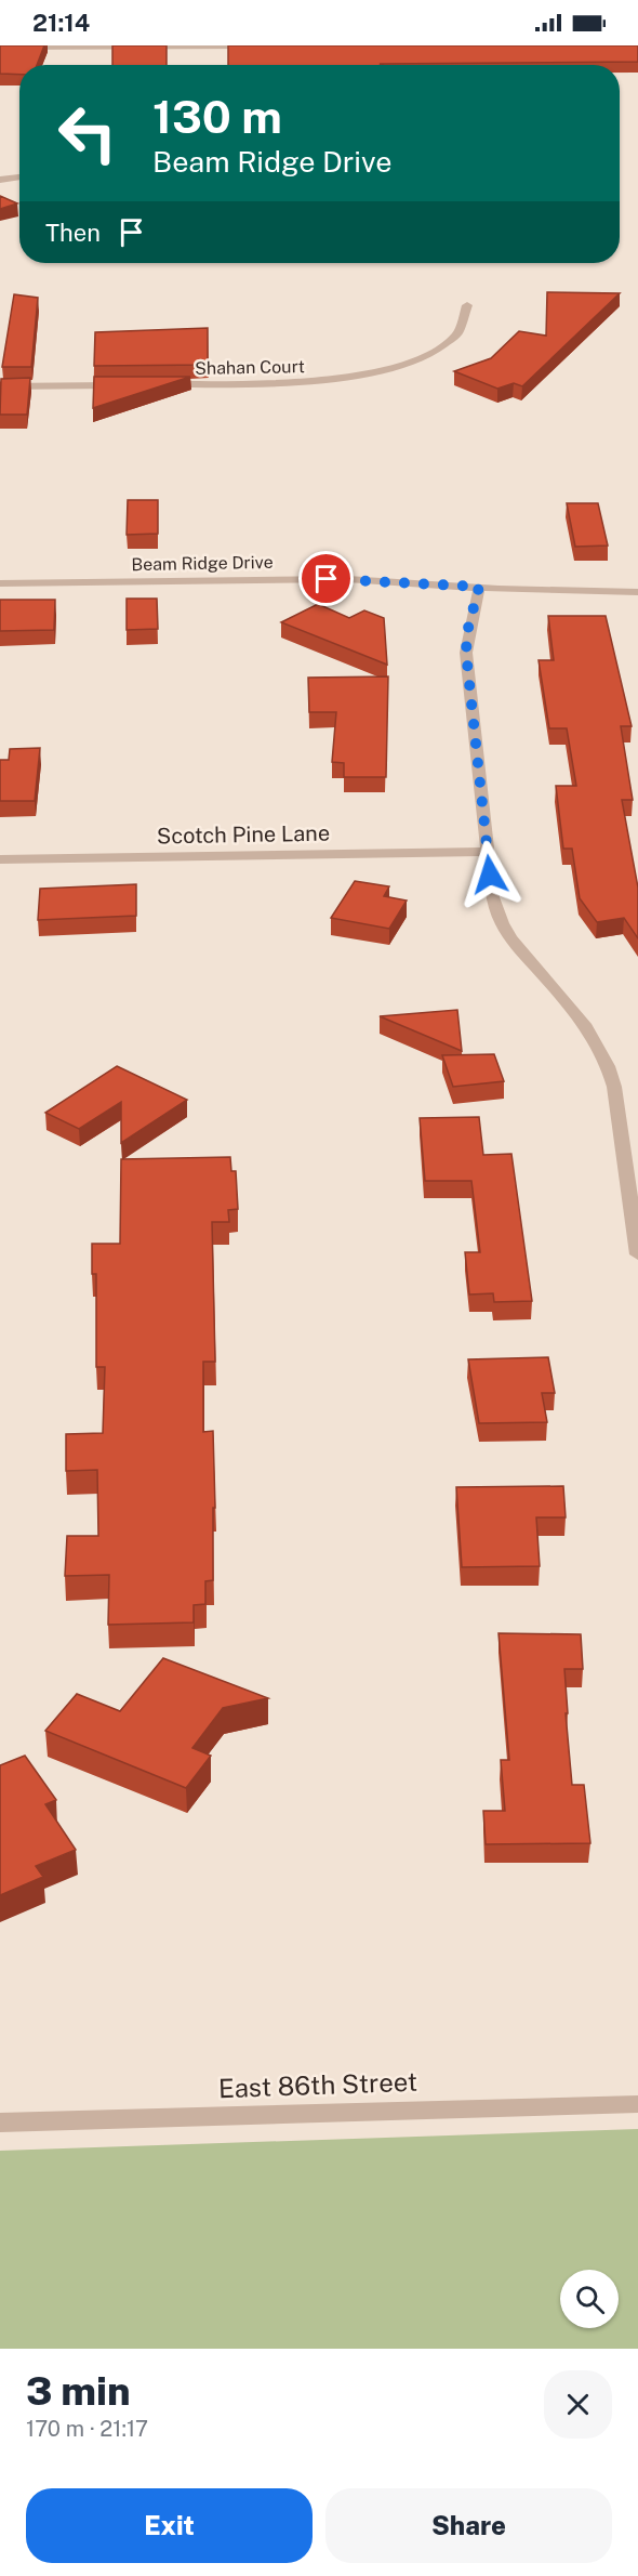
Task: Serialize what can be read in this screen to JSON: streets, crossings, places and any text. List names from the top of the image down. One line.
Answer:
{"streets":{"street":["Shahan Court","Beam Ridge Drive","Scotch Pine Lane","East 86th Street"]},"page":{"status":"21:14","turn":["130 m","Beam Ridge Drive"],"then":"Then","heading":["3 min","170 m · 21:17"],"buttons":["Exit","Share"]}}
